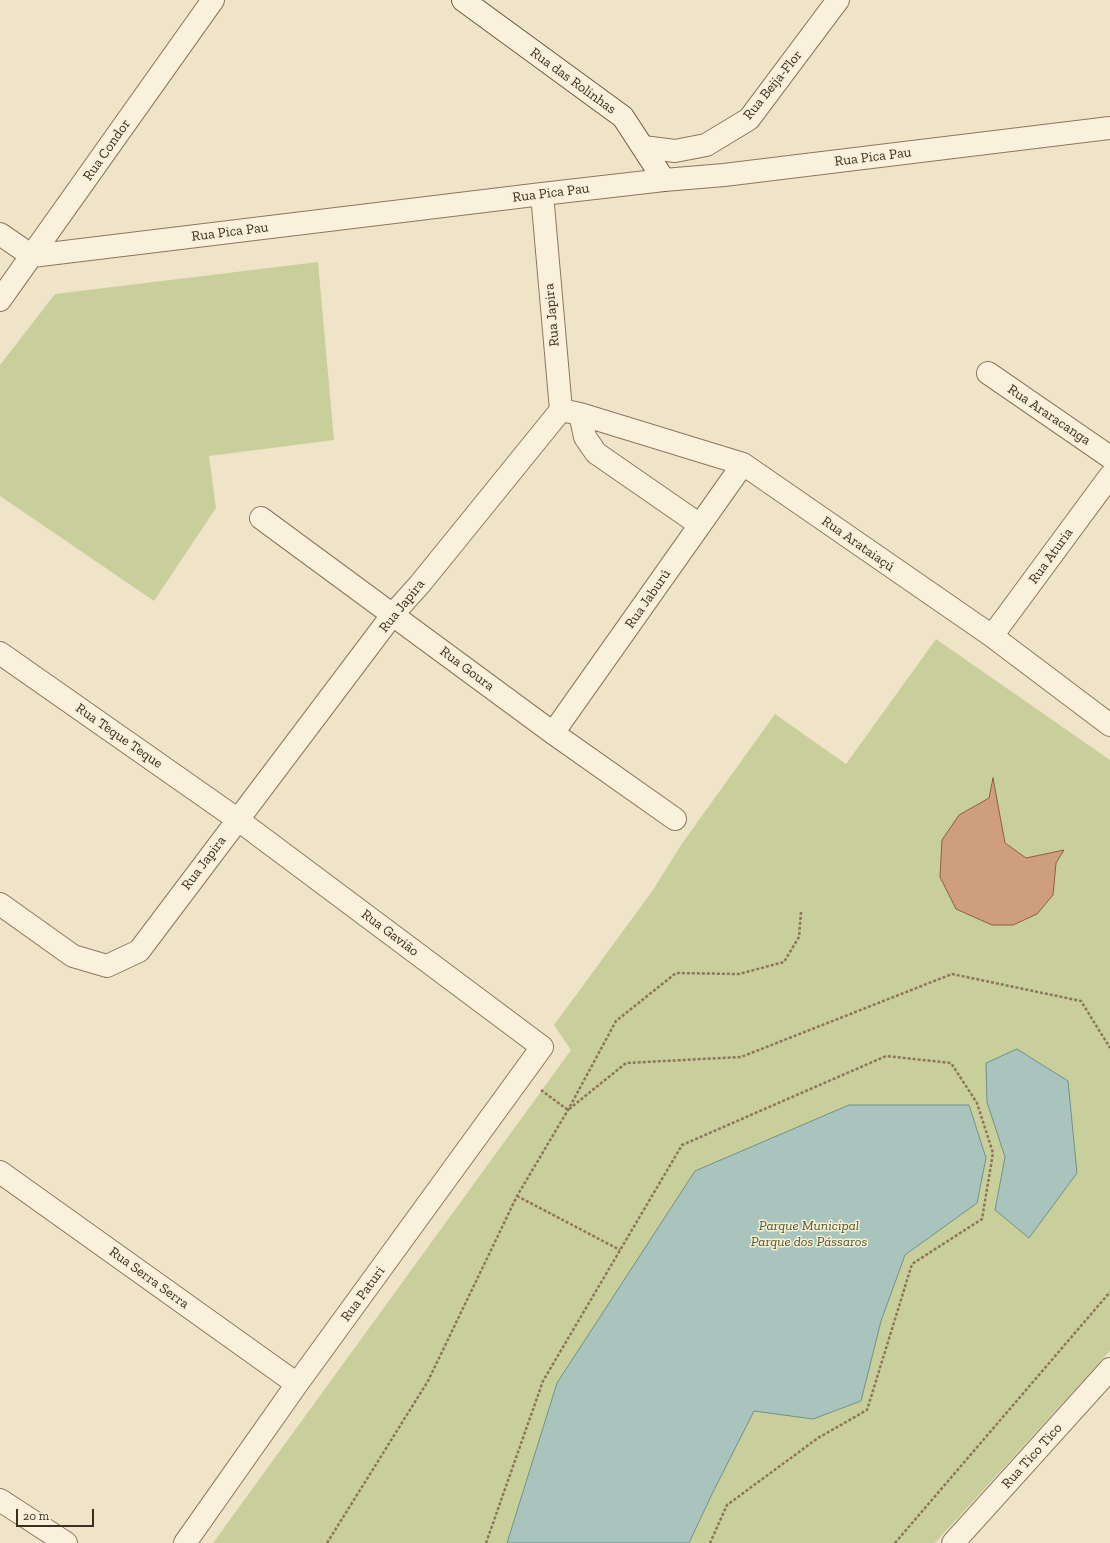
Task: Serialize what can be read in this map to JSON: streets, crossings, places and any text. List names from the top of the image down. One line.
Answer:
{"streets":{"street":["Rua das Rolinhas","Rua Beija-Flor","Rua Condor","Rua Pica Pau","Rua Japira","Rua Araracanga","Rua Arataiaçú","Rua Aturia","Rua Jaburú","Rua Goura","Rua Teque Teque","Rua Gavião","Rua Serra Serra","Rua Paturi","Rua Tico Tico"]},"crossings":[["Rua das Rolinhas","Rua Beija-Flor"],["Rua das Rolinhas","Rua Pica Pau"],["Rua Condor","Rua Pica Pau"],["Rua Pica Pau","Rua Japira"],["Rua Japira","Rua Arataiaçú"],["Rua Japira","Rua Goura"],["Rua Japira","Rua Teque Teque"],["Rua Japira","Rua Gavião"],["Rua Arataiaçú","Rua Aturia"],["Rua Arataiaçú","Rua Jaburú"],["Rua Jaburú","Rua Goura"],["Rua Teque Teque","Rua Gavião"],["Rua Gavião","Rua Paturi"],["Rua Serra Serra","Rua Paturi"]],"parks":["Parque Municipal Parque dos Pássaros"],"scale_bar":"20 m"}
